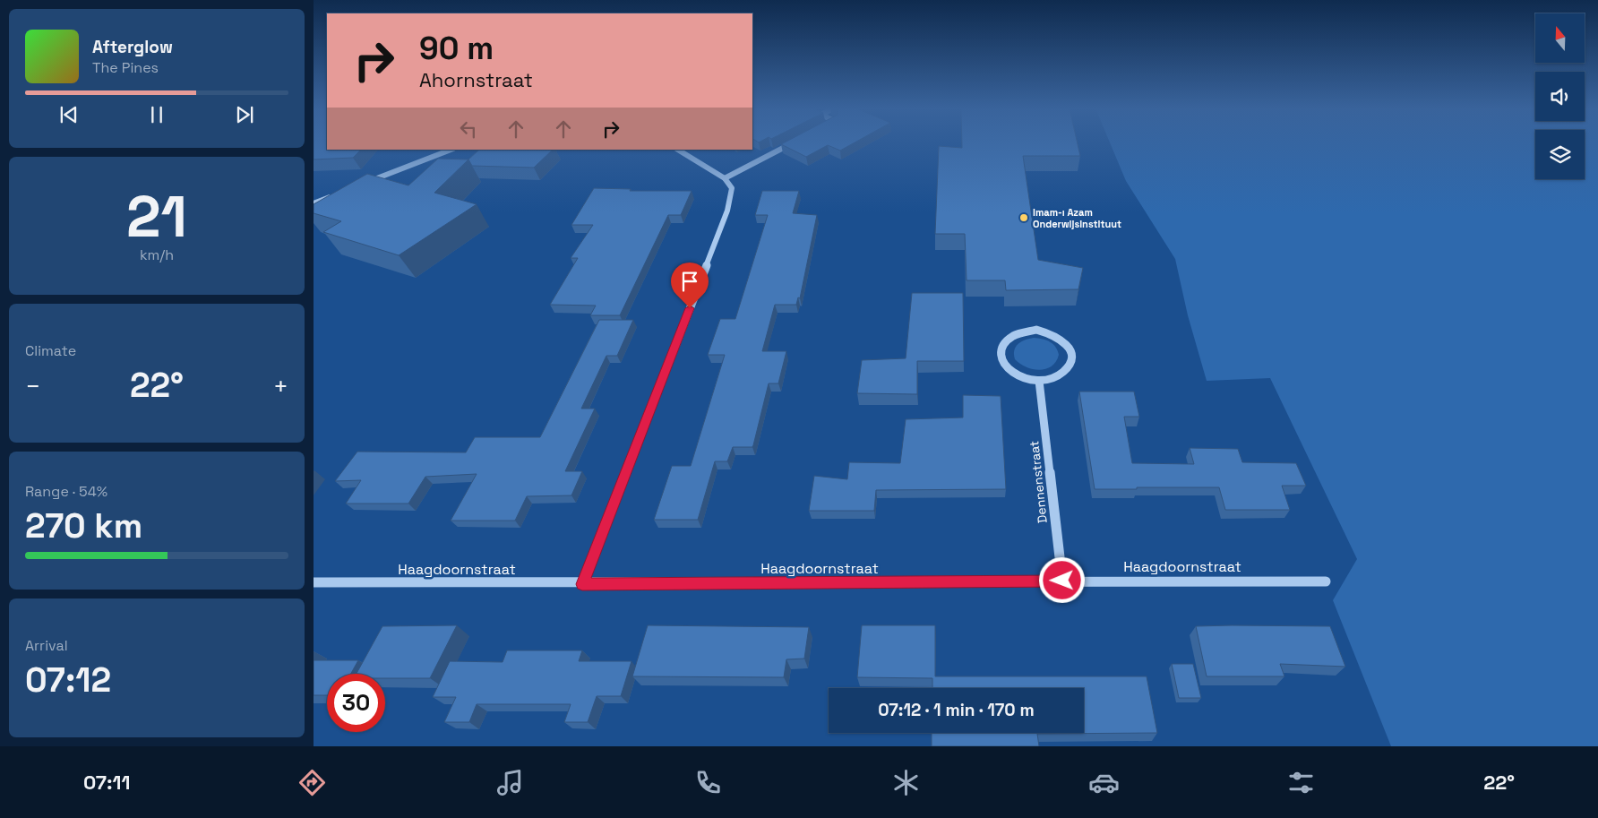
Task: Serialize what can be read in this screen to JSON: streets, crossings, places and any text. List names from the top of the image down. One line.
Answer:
{"streets":{"street":["Dennenstraat","Haagdoornstraat"]},"crossings":[["Dennenstraat","Haagdoornstraat"]],"places":["Imam-ı Azam Onderwijsinstituut"],"north":"top","page":{"turn":["90 m","Ahornstraat"],"song":["Afterglow","The Pines"],"tile":[["21","km/h"],"Climate",["Range · 54%","270 km"],["Arrival","07:12"]],"heat":["−","22°","+"],"limit":"30","trip":"07:12 · 1 min · 170 m","tabs":["07:11","22°"]}}
